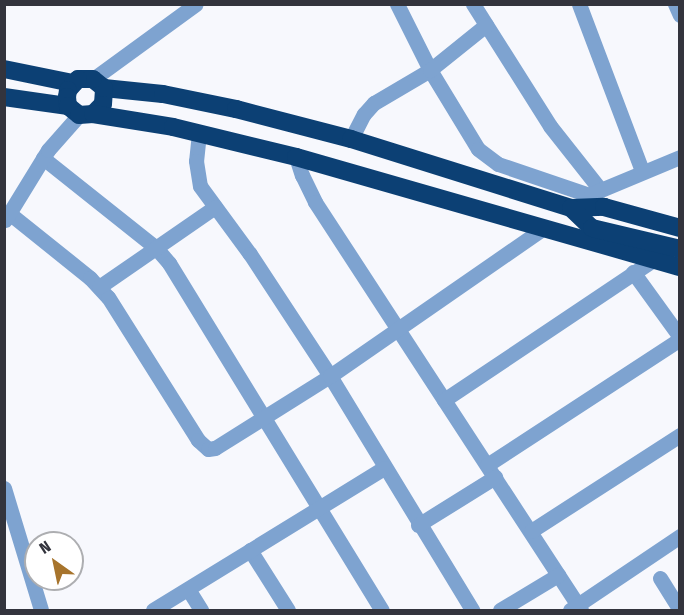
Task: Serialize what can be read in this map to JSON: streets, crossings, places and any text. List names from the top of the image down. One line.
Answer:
{"north":"top left"}
